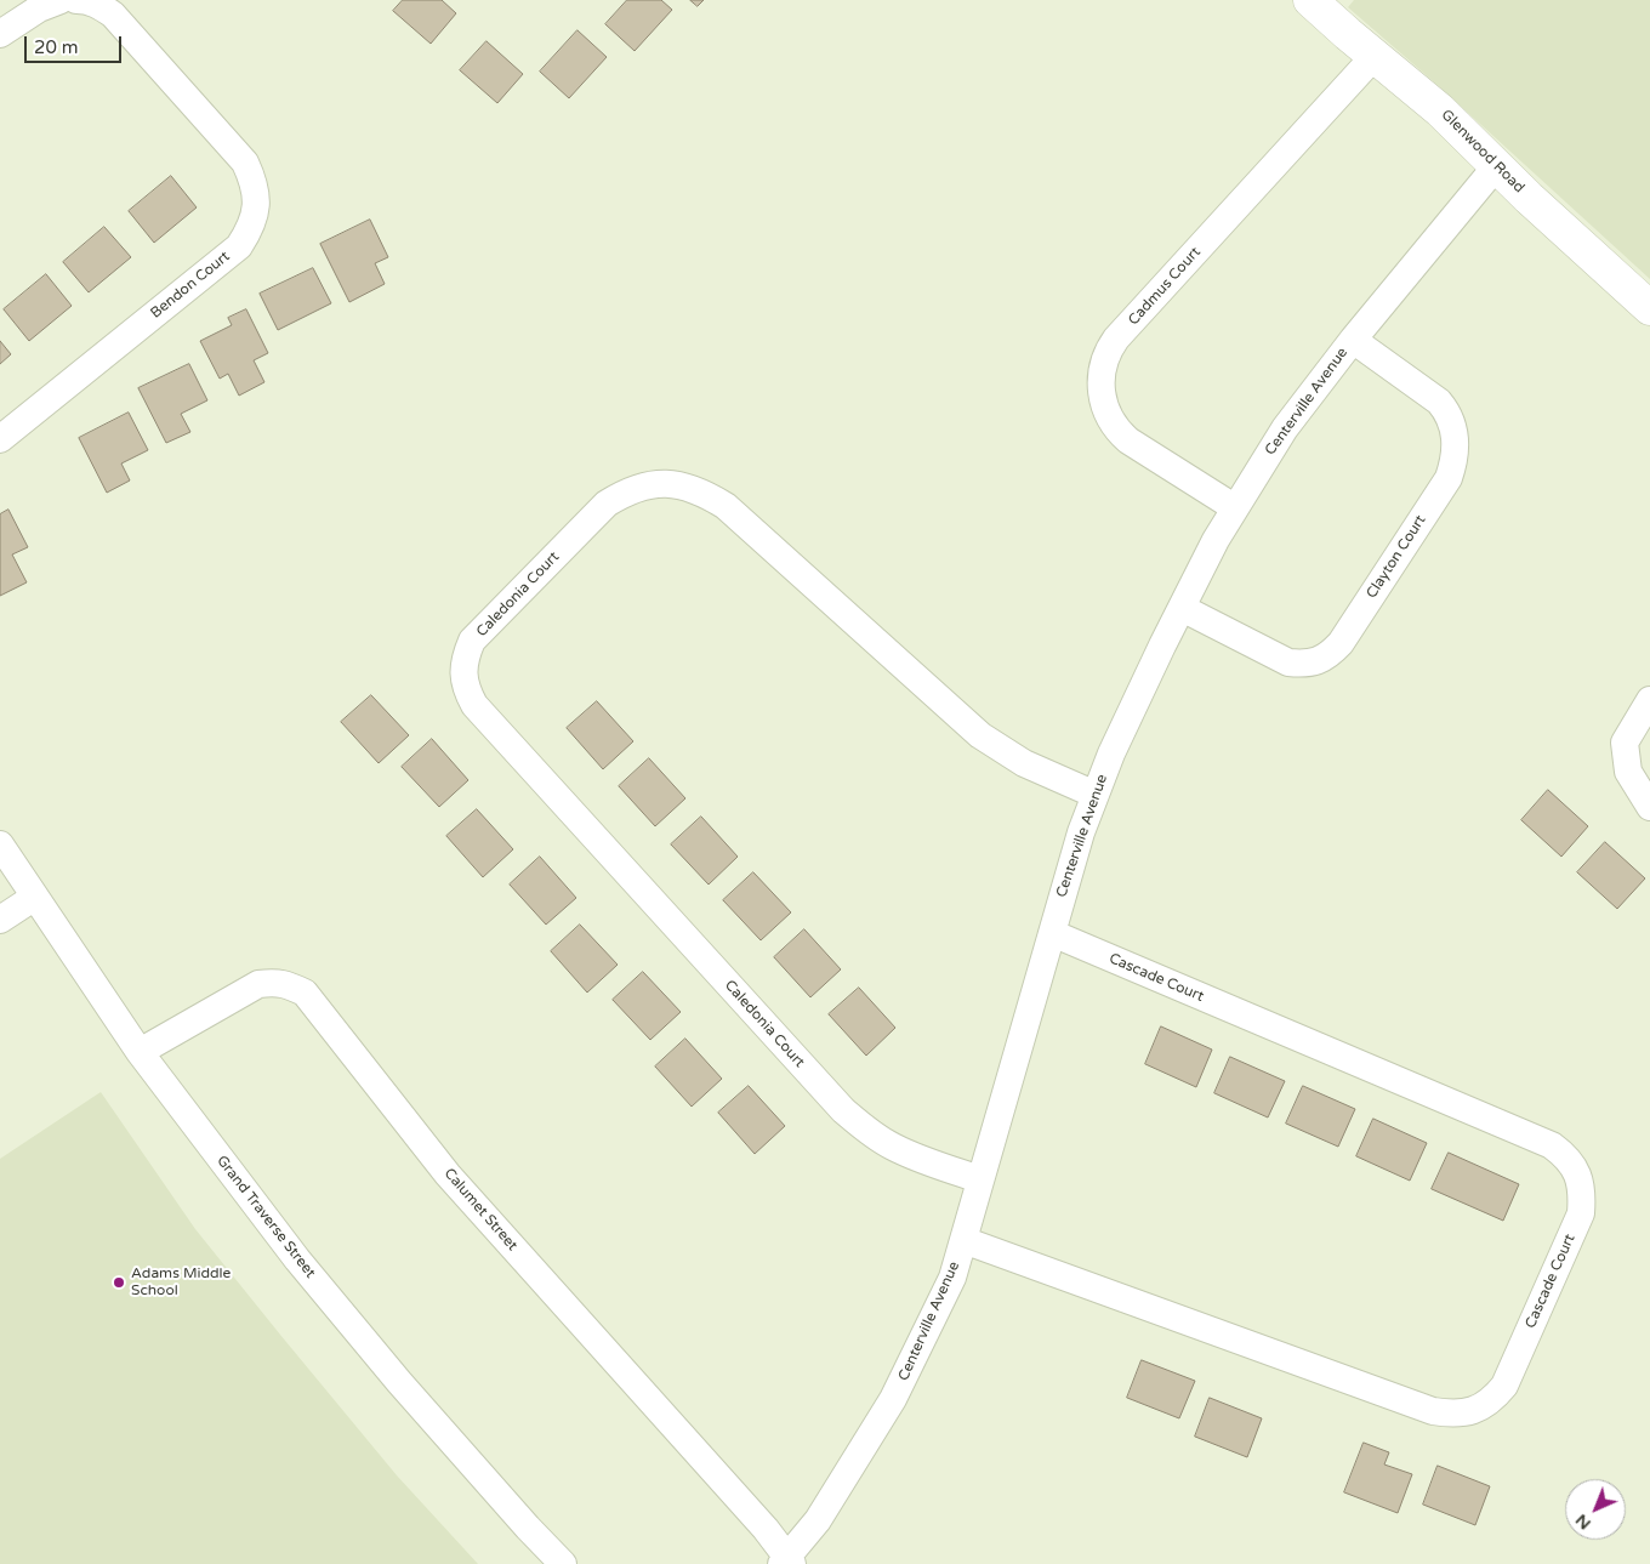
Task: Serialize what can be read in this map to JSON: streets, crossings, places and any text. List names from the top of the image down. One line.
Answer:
{"streets":{"street":["Glenwood Road","Bendon Court","Cadmus Court","Centerville Avenue","Clayton Court","Caledonia Court","Cascade Court","Calumet Street","Grand Traverse Street"]},"crossings":[["Glenwood Road","Cadmus Court"],["Glenwood Road","Centerville Avenue"],["Cadmus Court","Centerville Avenue"],["Centerville Avenue","Clayton Court"],["Centerville Avenue","Caledonia Court"],["Centerville Avenue","Cascade Court"],["Centerville Avenue","Calumet Street"],["Calumet Street","Grand Traverse Street"]],"places":["Adams Middle School"],"scale_bar":"20 m","north":"bottom left"}
